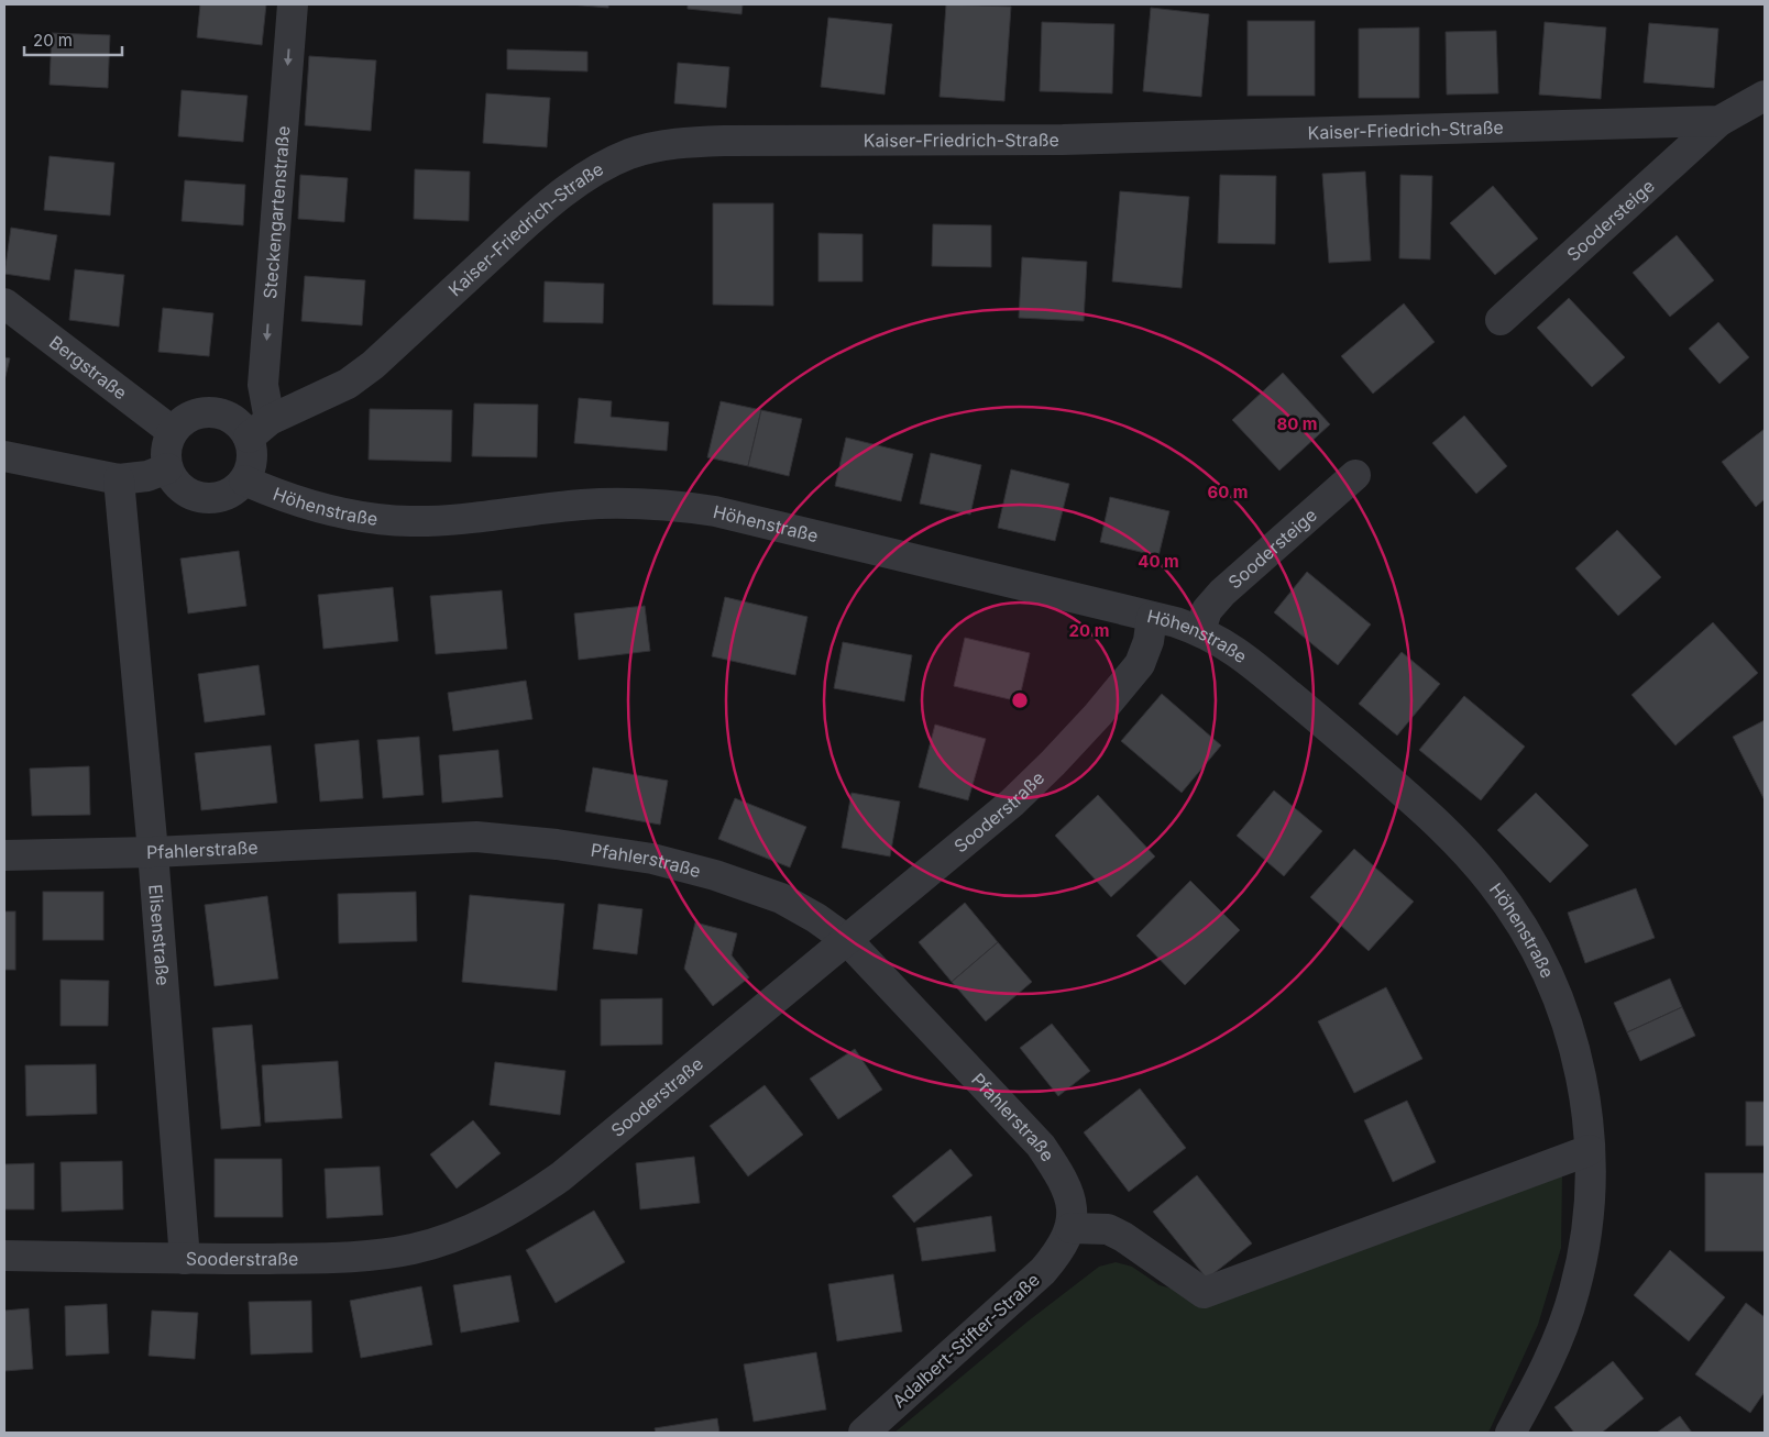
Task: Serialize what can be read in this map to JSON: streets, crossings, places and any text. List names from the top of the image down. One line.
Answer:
{"streets":{"street":["Kaiser-Friedrich-Straße","Steckengartenstraße","Soodersteige","Bergstraße","Höhenstraße","Sooderstraße","Pfahlerstraße","Elisenstraße","Adalbert-Stifter-Straße"]},"crossings":[["Kaiser-Friedrich-Straße","Steckengartenstraße"],["Kaiser-Friedrich-Straße","Soodersteige"],["Kaiser-Friedrich-Straße","Bergstraße"],["Kaiser-Friedrich-Straße","Höhenstraße"],["Steckengartenstraße","Bergstraße"],["Steckengartenstraße","Höhenstraße"],["Soodersteige","Höhenstraße"],["Bergstraße","Höhenstraße"],["Höhenstraße","Sooderstraße"],["Sooderstraße","Pfahlerstraße"],["Sooderstraße","Elisenstraße"],["Pfahlerstraße","Elisenstraße"],["Pfahlerstraße","Adalbert-Stifter-Straße"]],"one_way":["Steckengartenstraße"],"scale_bar":"20 m","rings":["80 m","60 m","40 m","20 m"]}
